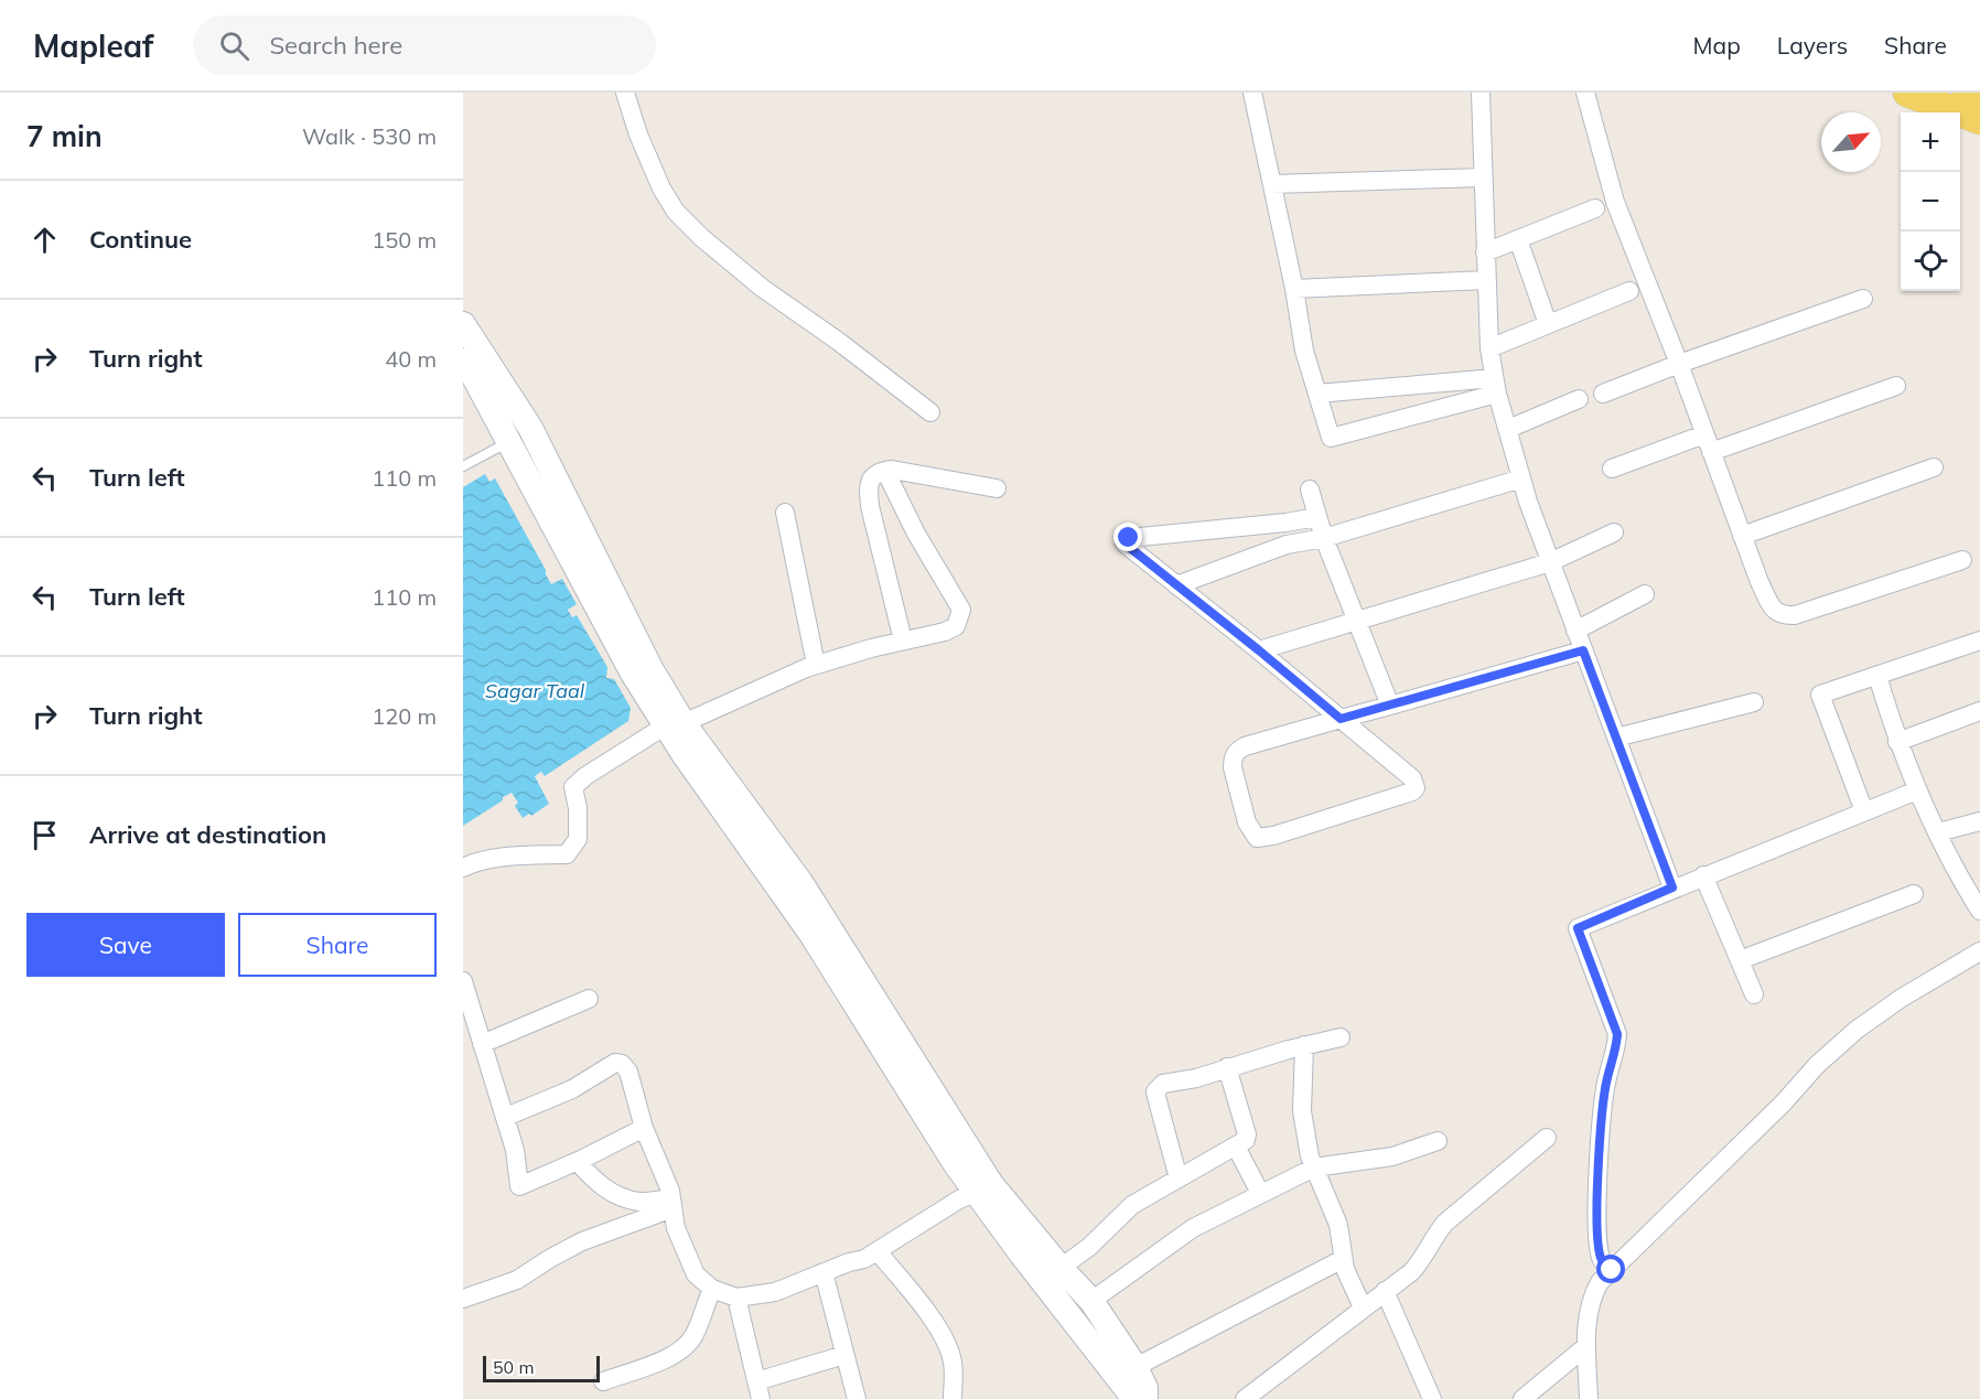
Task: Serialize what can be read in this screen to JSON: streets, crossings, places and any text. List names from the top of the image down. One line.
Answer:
{"water":["Sagar Taal"],"scale_bar":"50 m","north":"top right","page":{"header":"Mapleaf","search":"Search here","nav":["Map","Layers","Share"],"heading":["7 min","Walk · 530 m"],"map_buttons":["+","−"],"list":[["Continue","150 m"],["Turn right","40 m"],["Turn left","110 m"],["Turn left","110 m"],["Turn right","120 m"],"Arrive at destination"],"buttons":["Save","Share"],"scale":"50 m"}}
